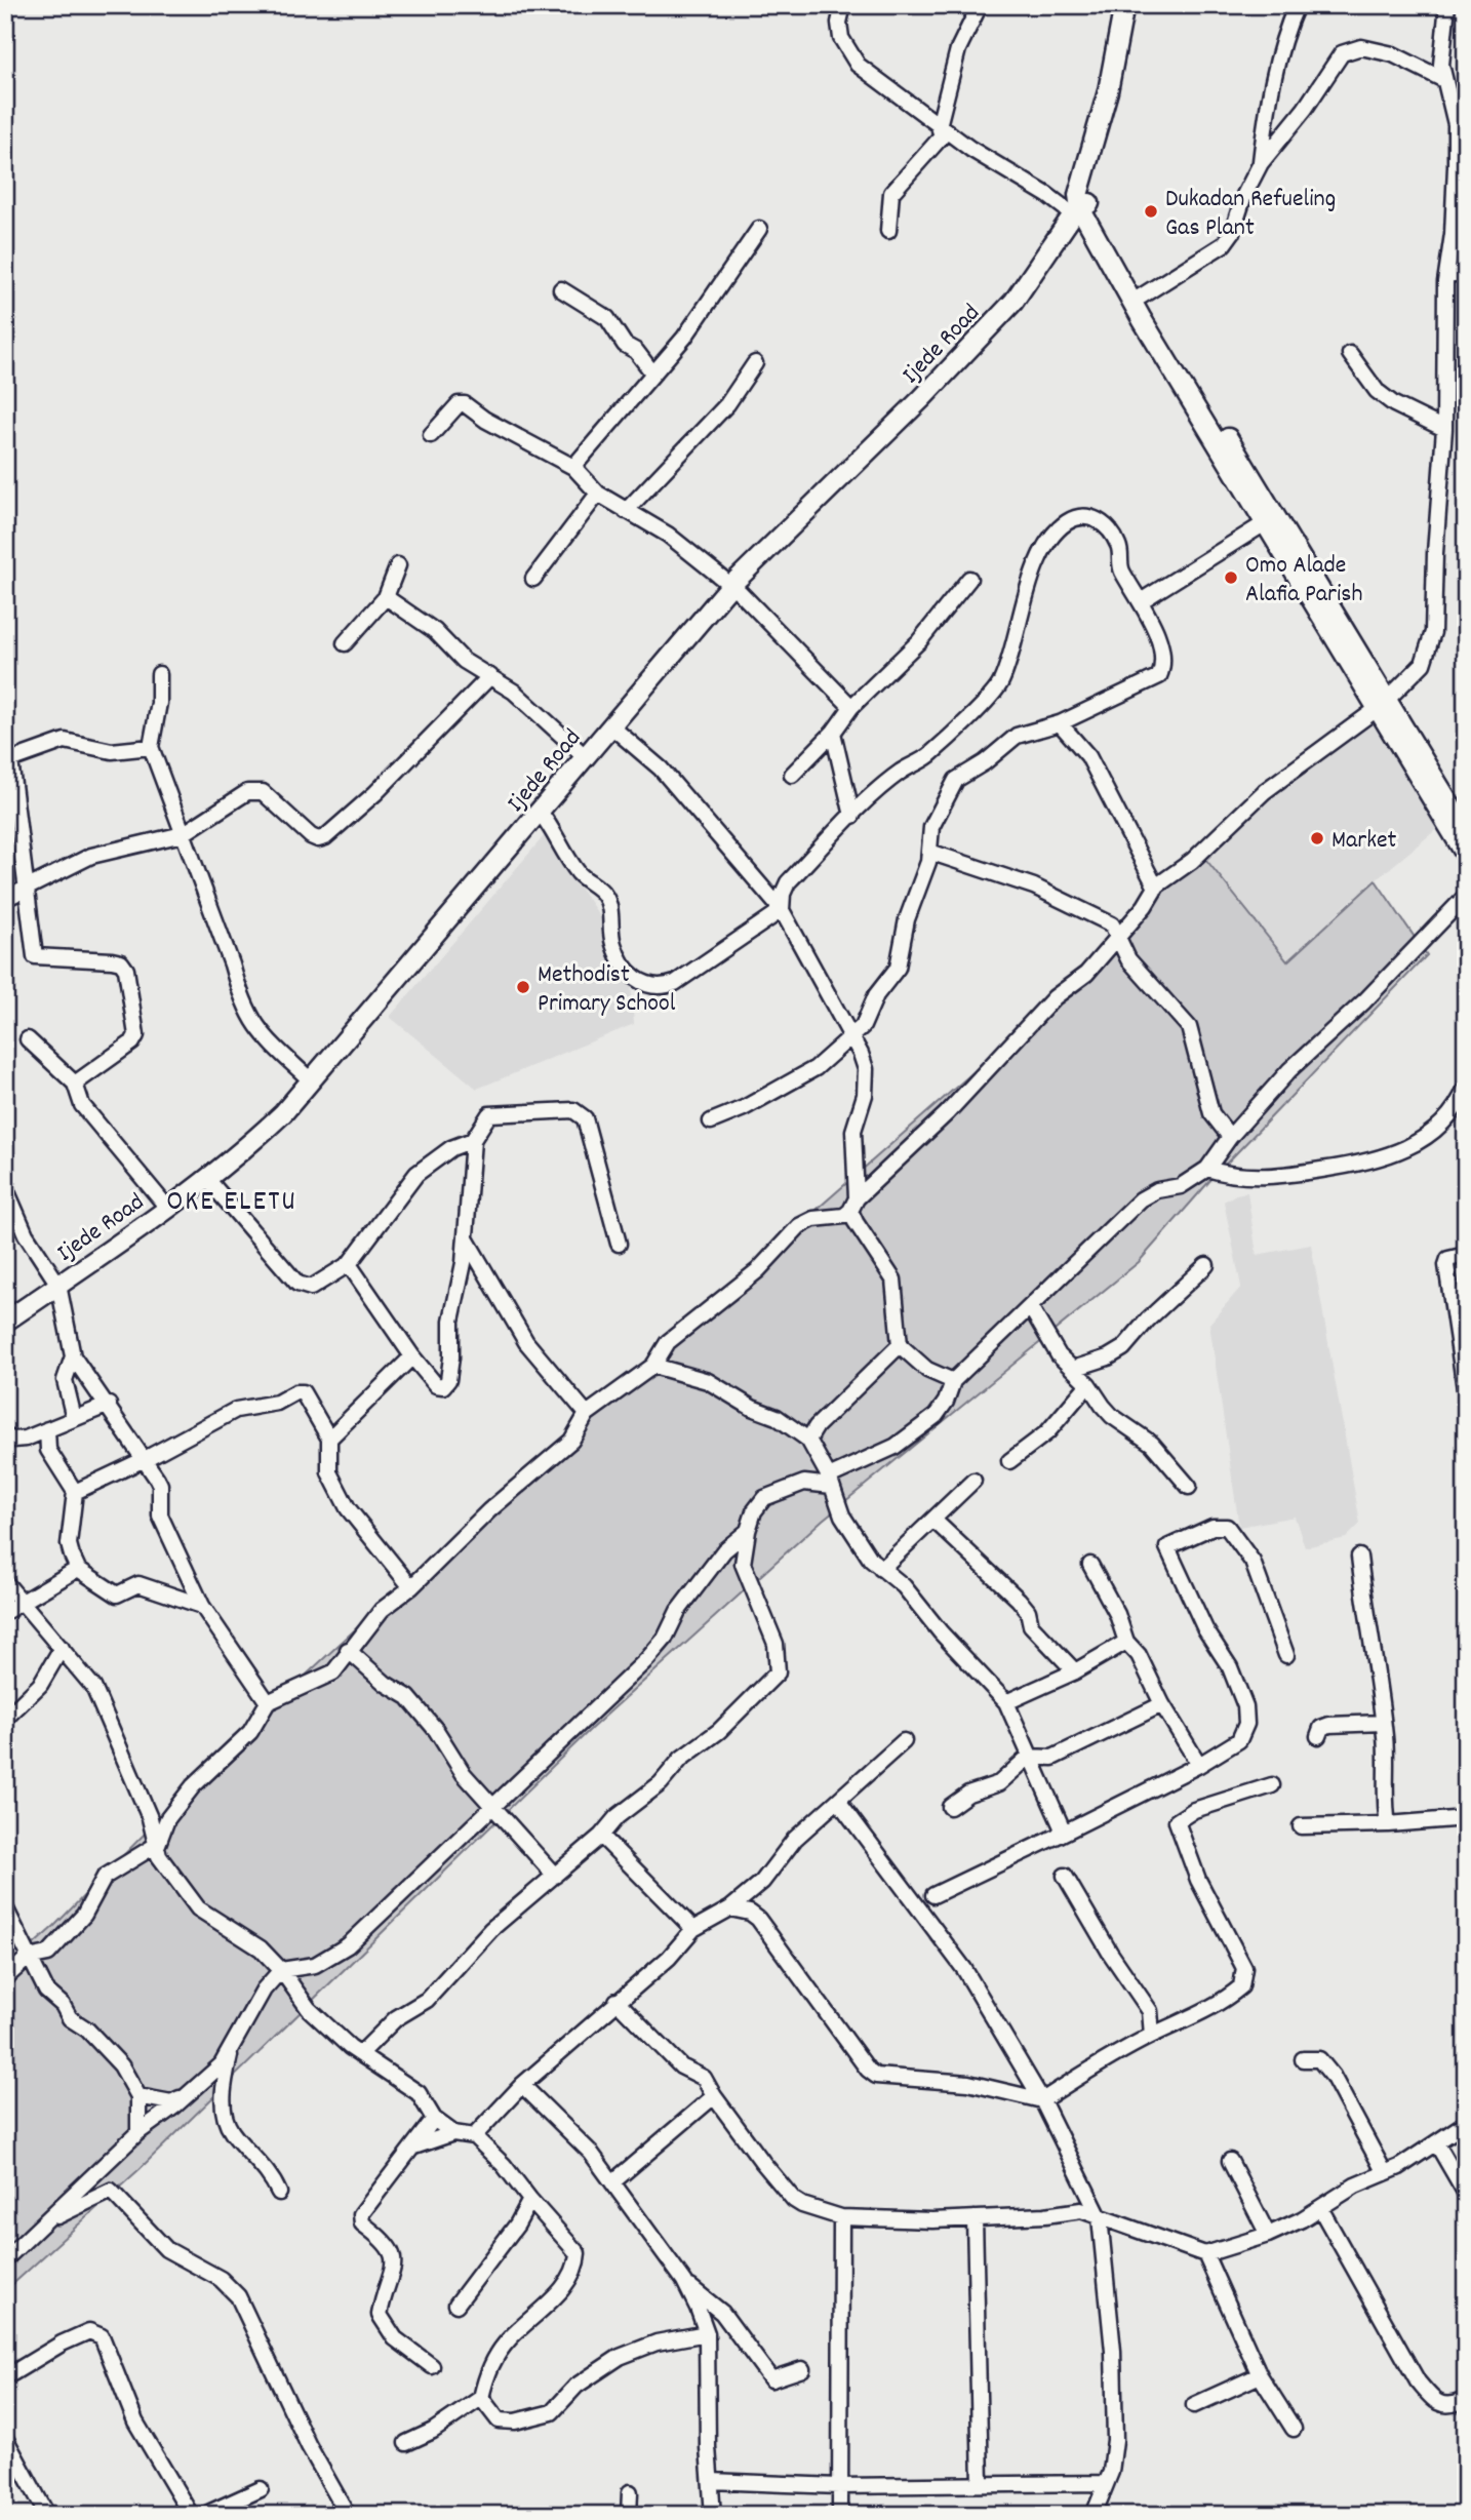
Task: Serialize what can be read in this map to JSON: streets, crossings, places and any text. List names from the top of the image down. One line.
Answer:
{"streets":{"main road":["Ijede Road"]},"districts":["OKE ELETU"],"places":["Dukadan Refueling Gas Plant","Omo Alade Alafia Parish","Market","Methodist Primary School"]}
